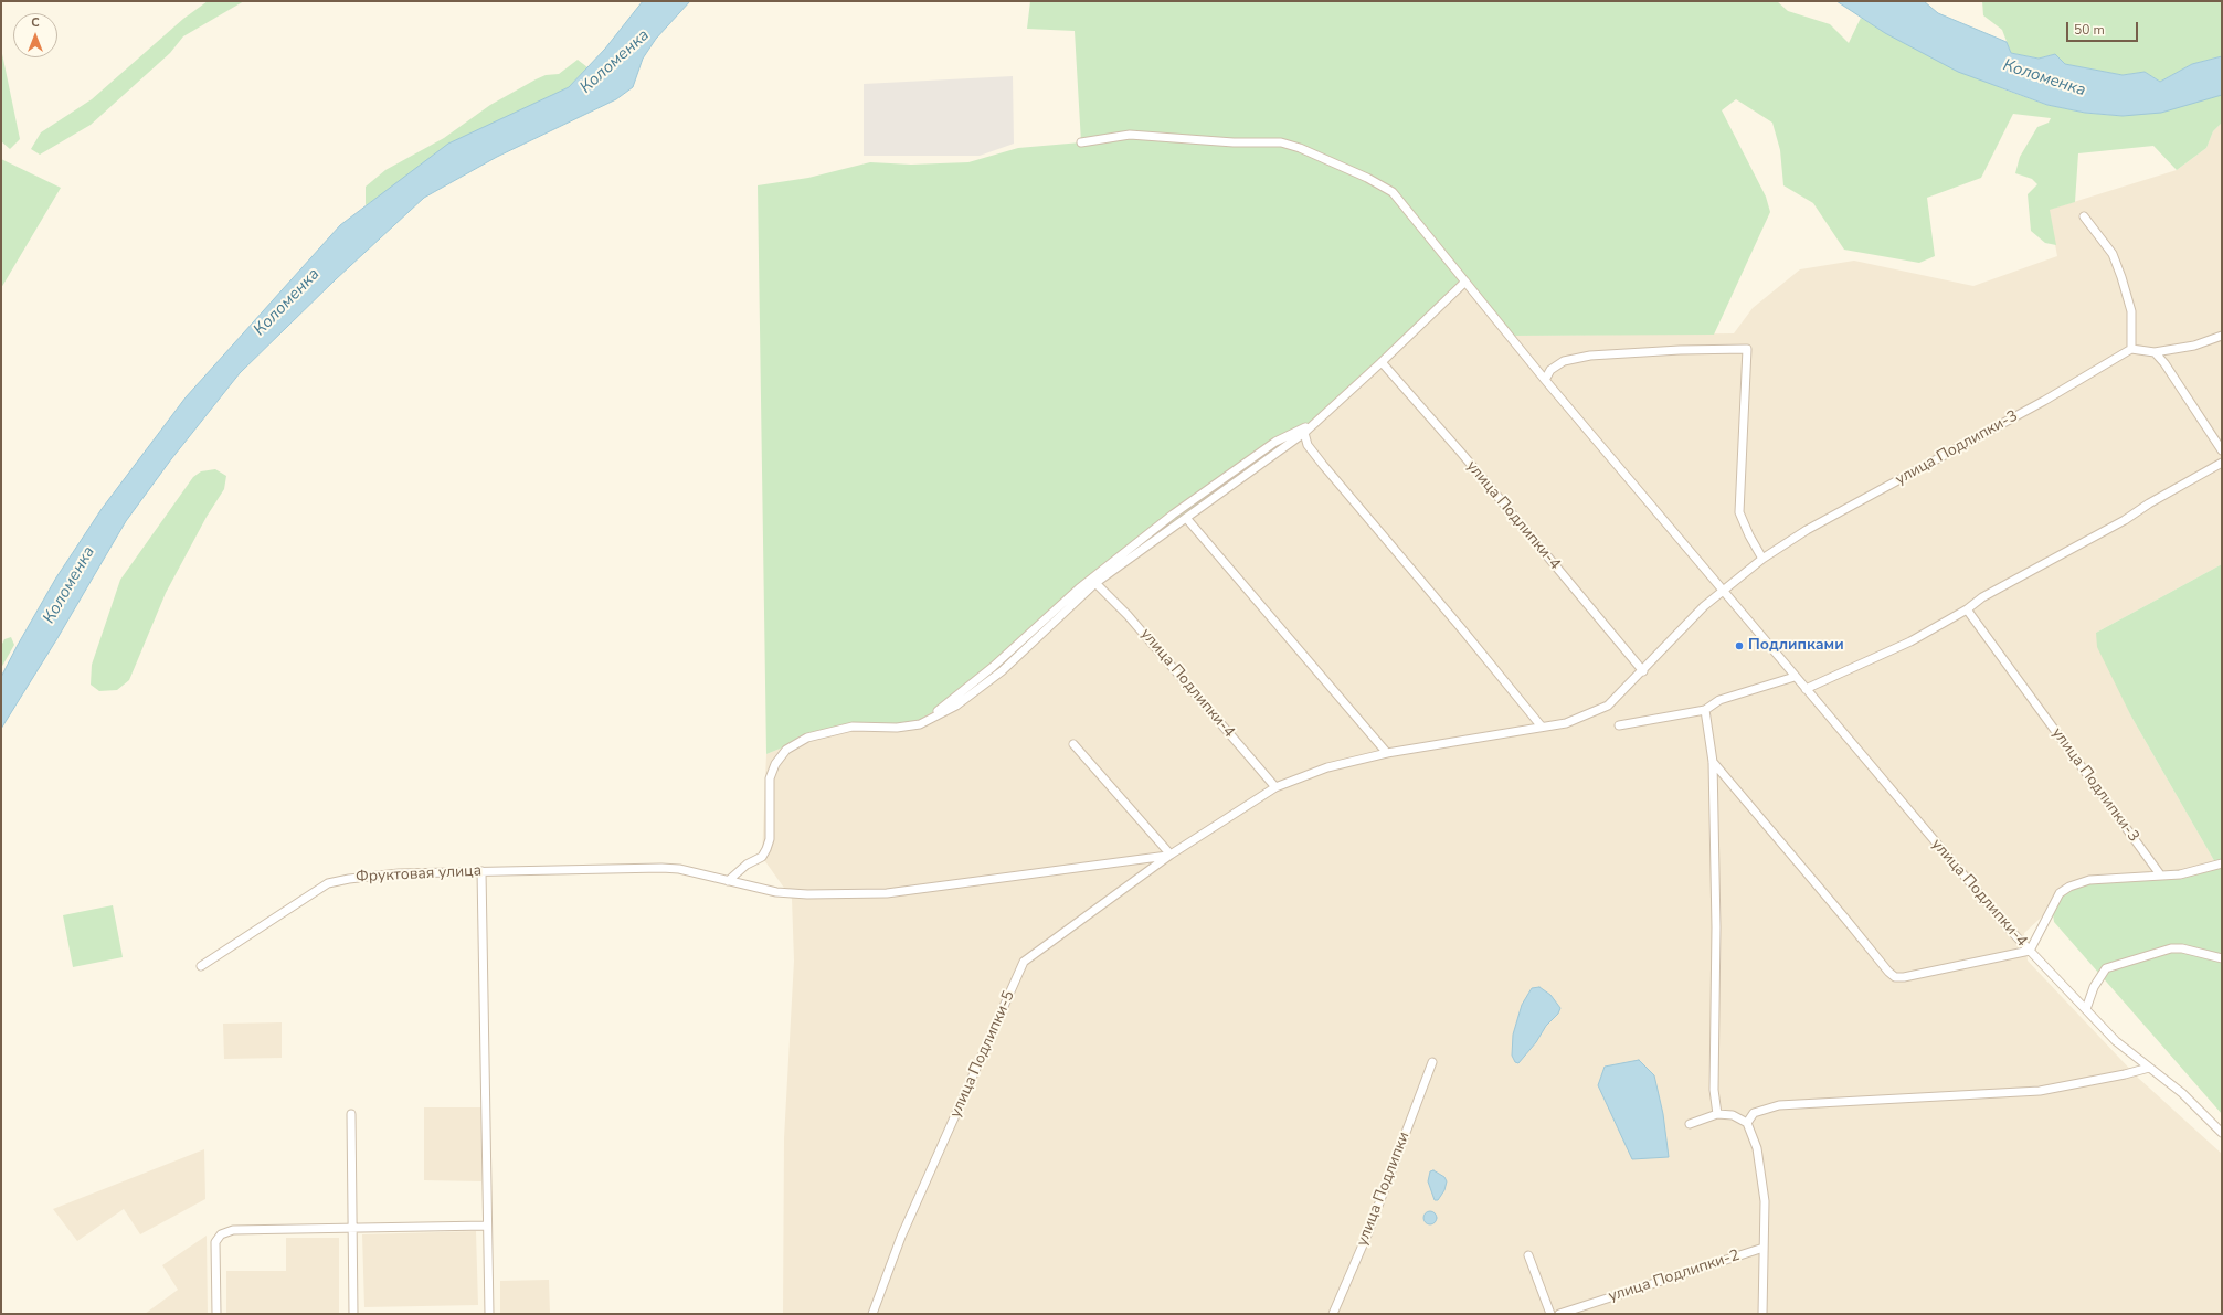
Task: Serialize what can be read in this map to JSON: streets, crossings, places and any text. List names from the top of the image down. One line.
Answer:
{"streets":{"street":["улица Подлипки-3","улица Подлипки-4","Фруктовая улица","улица Подлипки-5","улица Подлипки","улица Подлипки-2"]},"crossings":[["улица Подлипки-3","улица Подлипки-4"],["Фруктовая улица","улица Подлипки-5"]],"water":["Коломенка"],"places":["Подлипками"],"scale_bar":"50 m","north":"top"}
